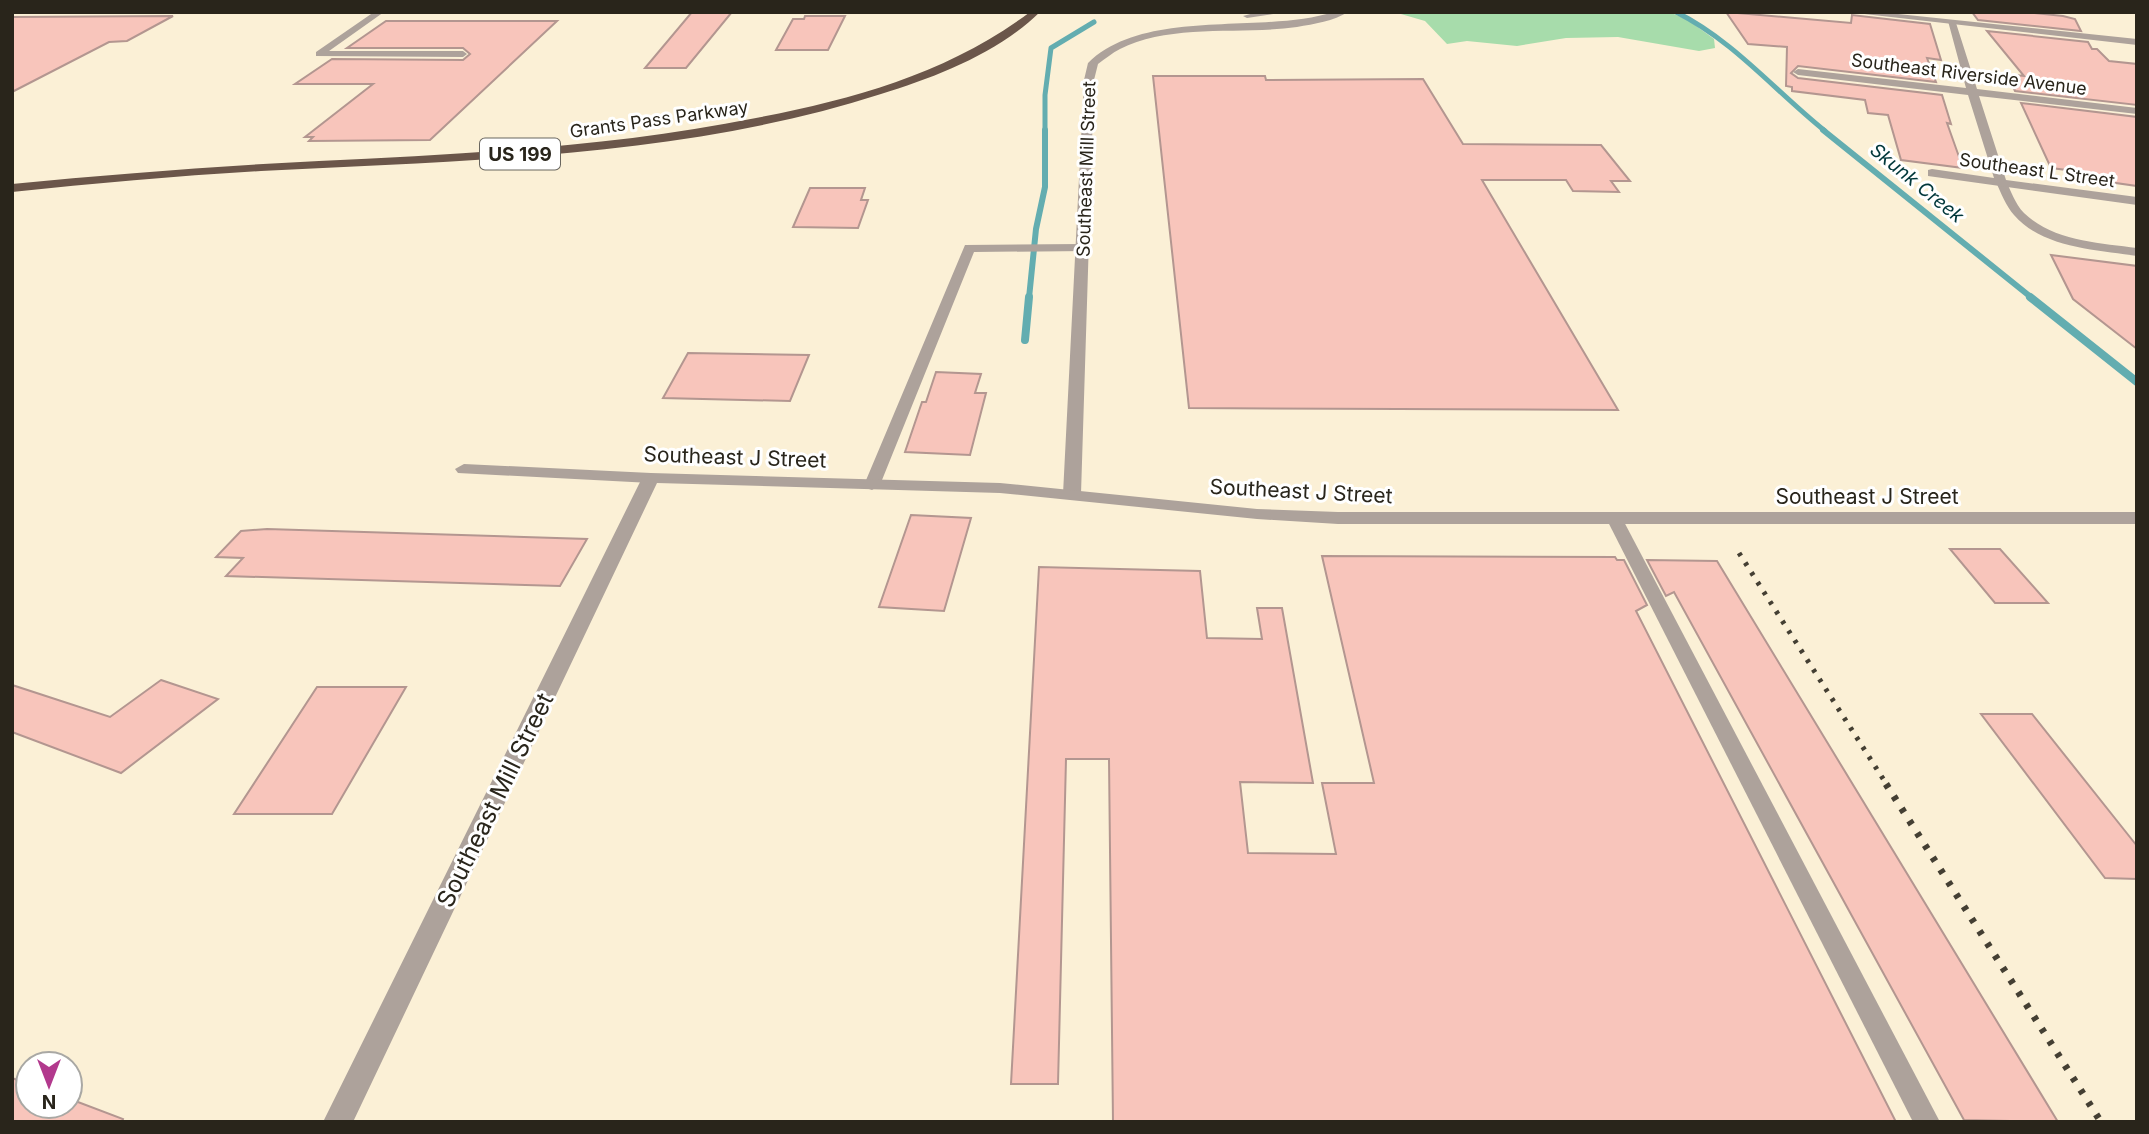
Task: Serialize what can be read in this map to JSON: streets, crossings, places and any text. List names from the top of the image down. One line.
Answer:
{"streets":{"highway":["Grants Pass Parkway","US 199"],"street":["Southeast Riverside Avenue","Southeast Mill Street","Southeast L Street","Southeast J Street"]},"crossings":[["Southeast Mill Street","Southeast J Street"]],"water":["Skunk Creek"],"north":"bottom"}
